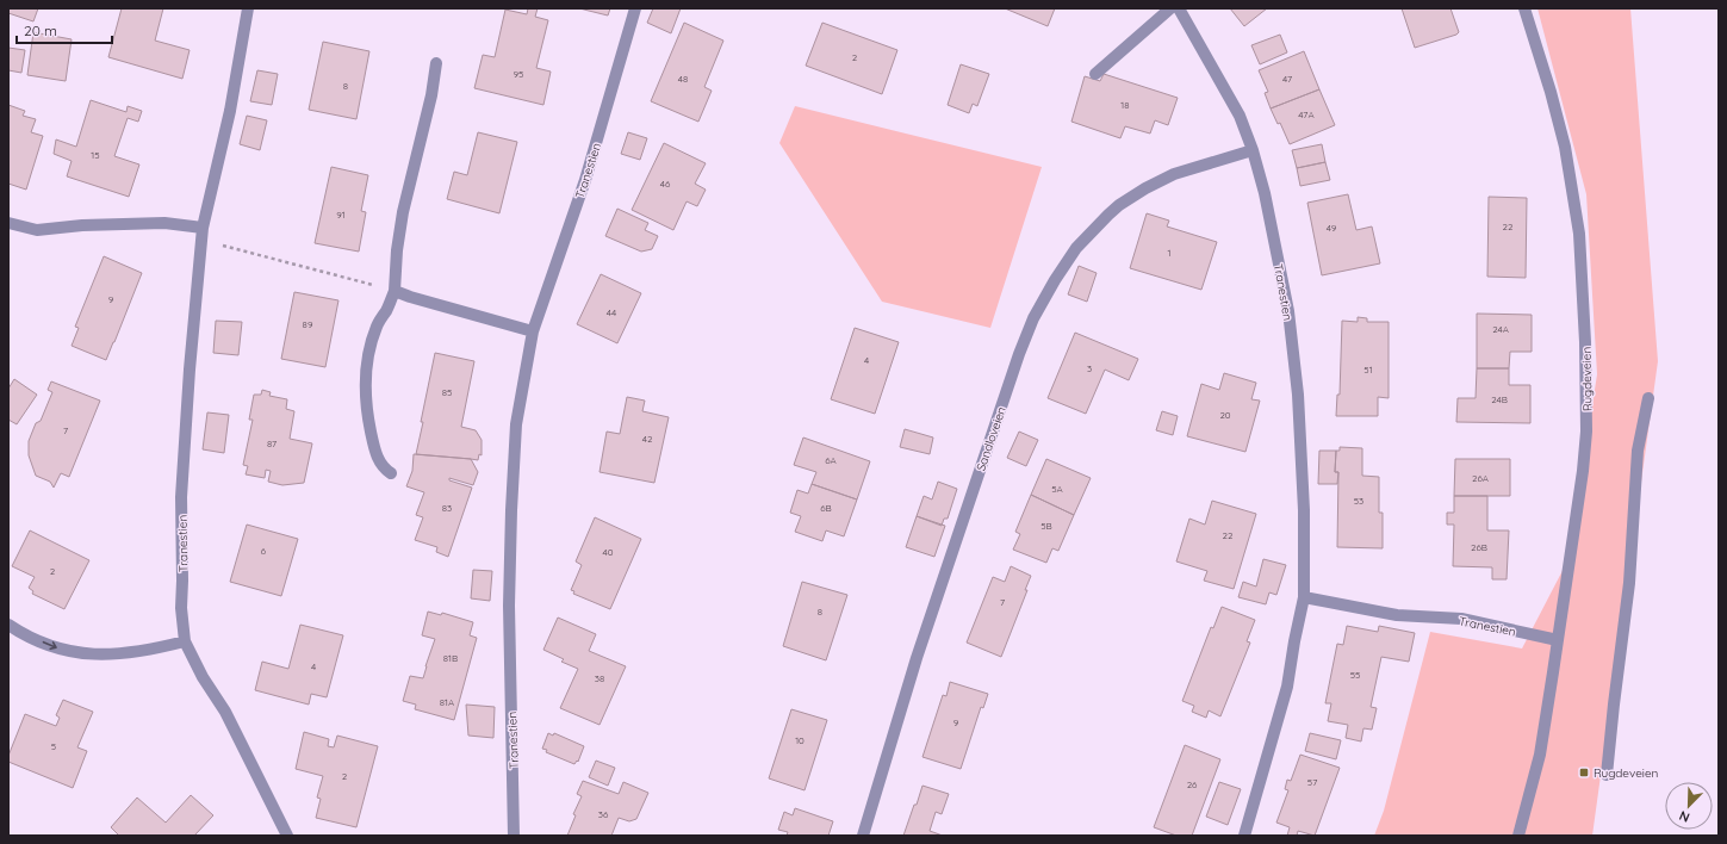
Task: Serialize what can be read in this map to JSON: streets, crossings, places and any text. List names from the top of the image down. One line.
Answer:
{"streets":{"street":["Tranestien","Rugdeveien","Sandloveien"]},"crossings":[["Tranestien","Rugdeveien"],["Tranestien","Sandloveien"]],"places":{"transit":["Rugdeveien"]},"house_numbers":["2","95","48","47","8","18","47A","15","46","91","22","49","1","9","44","89","24A","4","3","51","85","24B","20","7","42","87","6A","26A","5A","53","83","6B","5B","22","26B","6","40","2","7","8","81B","4","55","38","81A","9","10","5","2","57","26","36"],"scale_bar":"20 m","north":"bottom left"}
